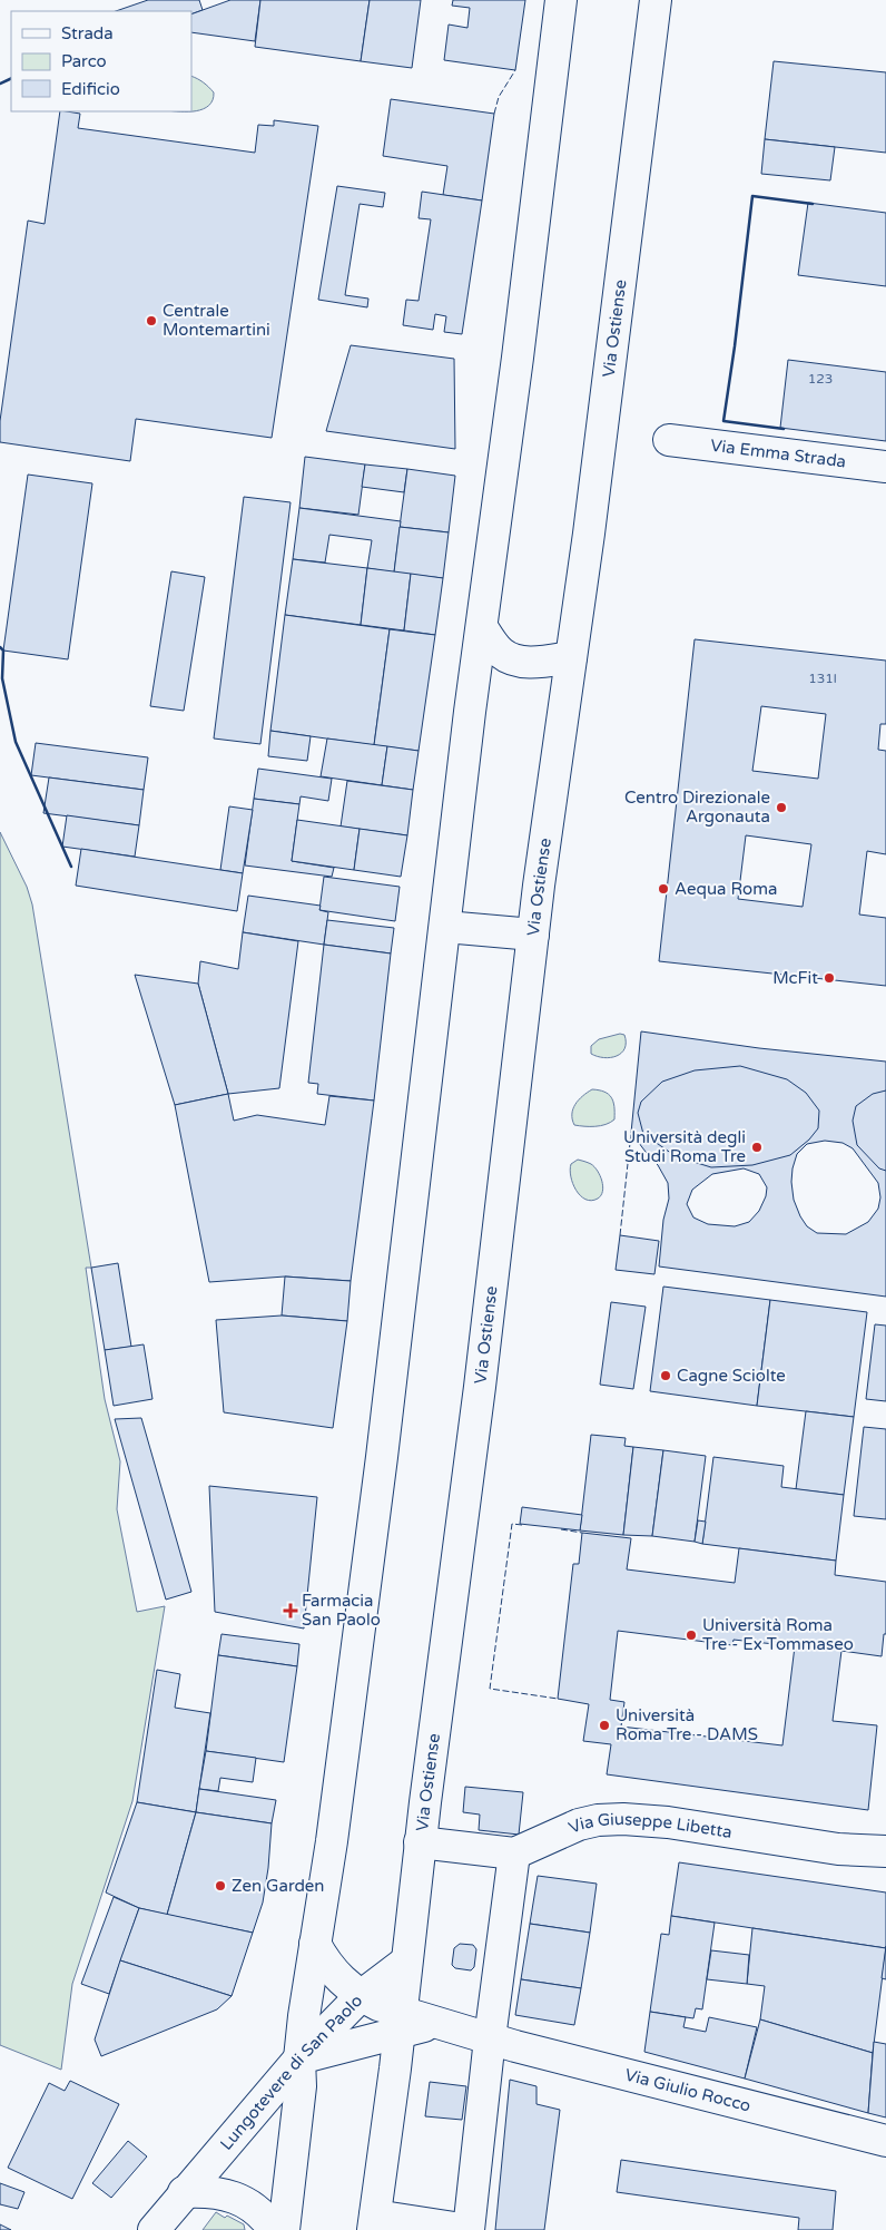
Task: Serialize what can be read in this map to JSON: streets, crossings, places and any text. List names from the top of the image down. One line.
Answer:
{"streets":{"main road":["Via Ostiense","Via Emma Strada","Via Giuseppe Libetta","Lungotevere di San Paolo","Via Giulio Rocco"]},"crossings":[["Via Ostiense","Via Giuseppe Libetta"],["Via Ostiense","Lungotevere di San Paolo"],["Via Ostiense","Via Giulio Rocco"]],"places":{"other":["Centrale Montemartini","Centro Direzionale Argonauta","Aequa Roma","McFit","Università degli Studi Roma Tre","Cagne Sciolte","Università Roma Tre - Ex Tommaseo","Università Roma Tre - DAMS","Zen Garden"],"health":["Farmacia San Paolo"]},"house_numbers":["123","131l"],"legend":["Strada","Parco","Edificio"]}
